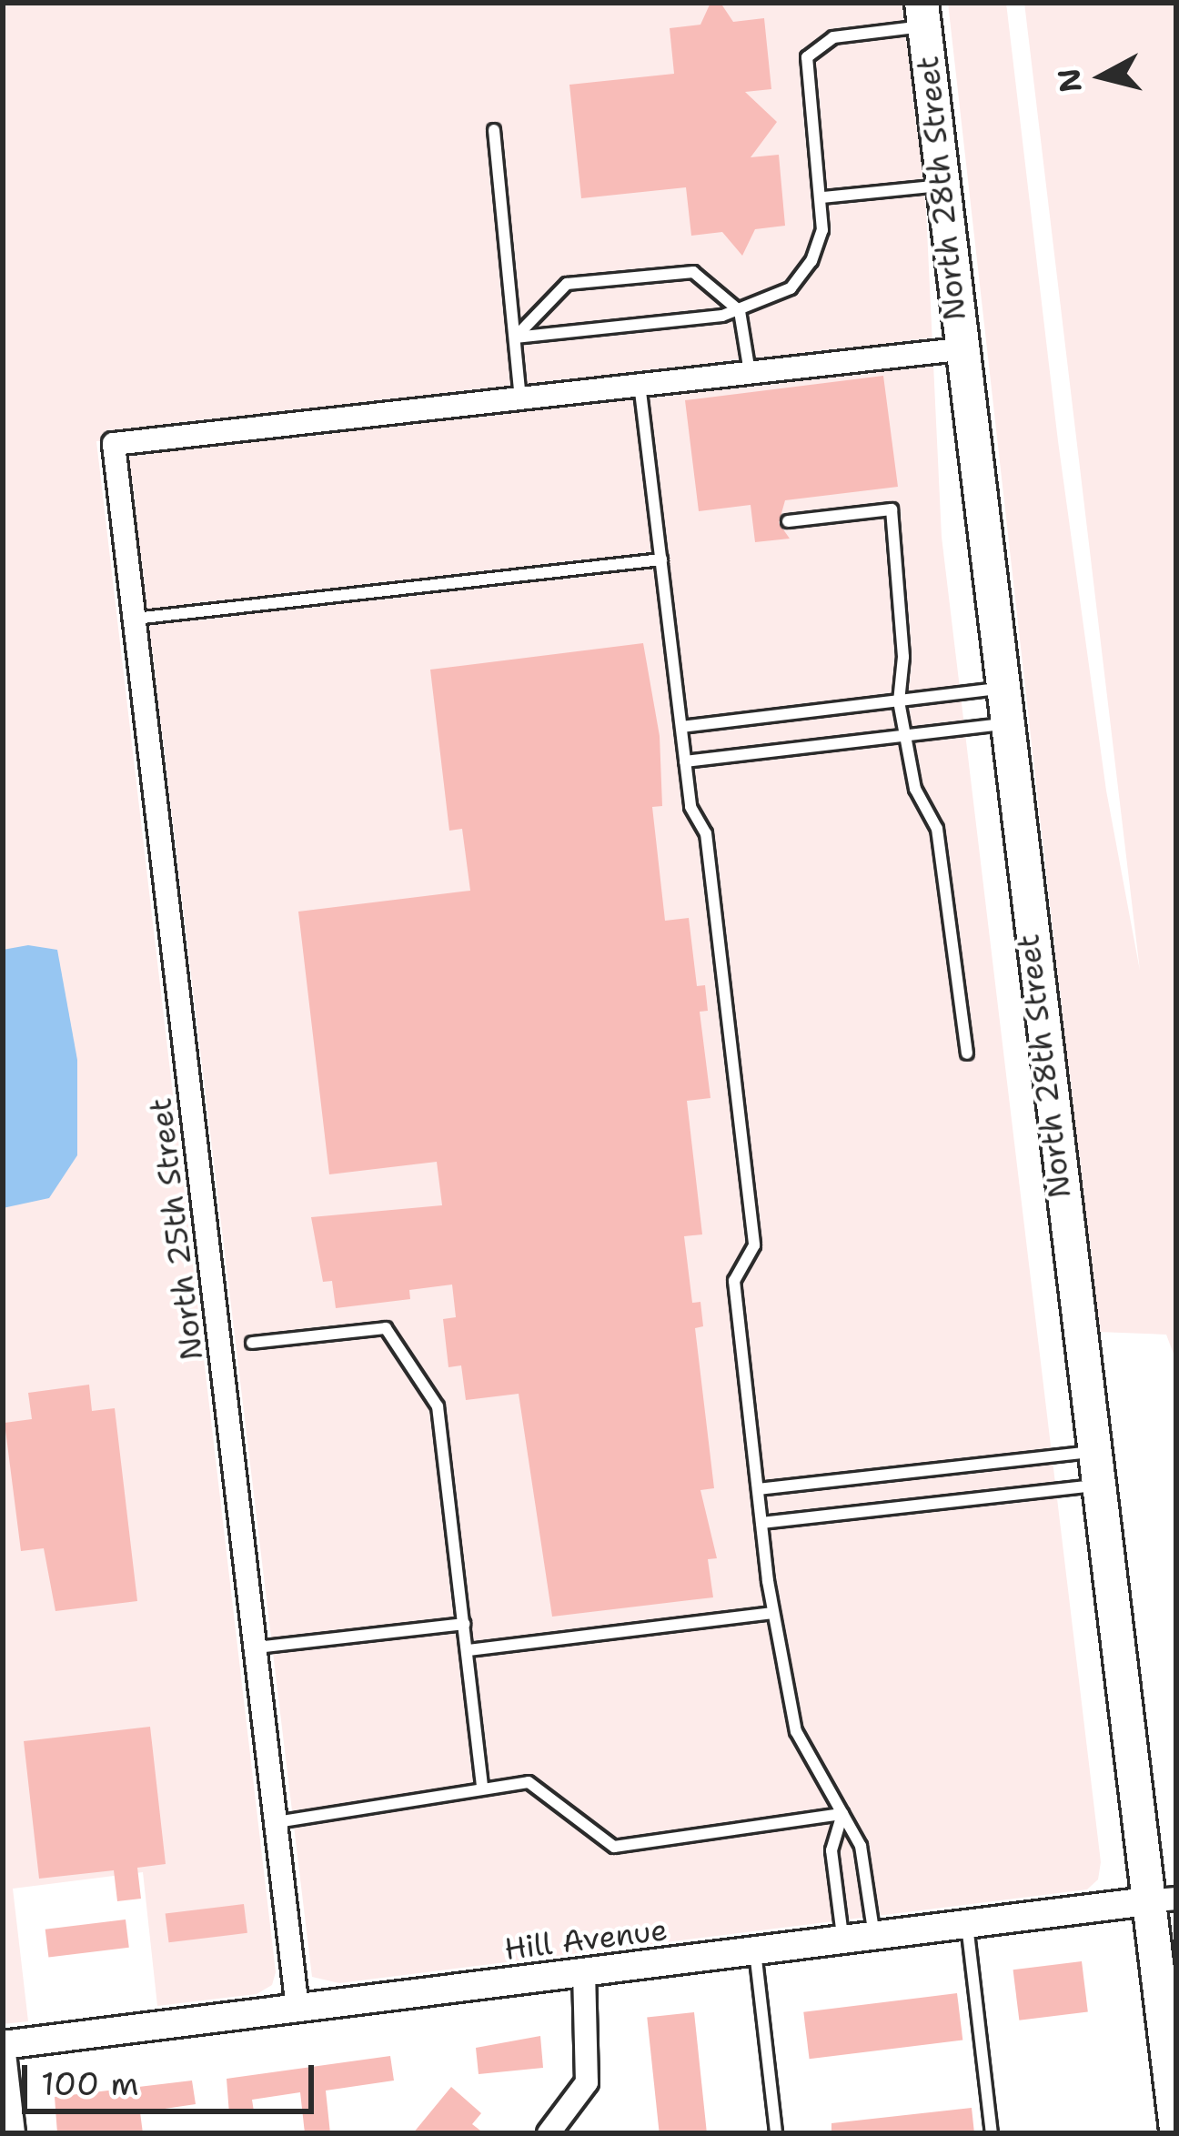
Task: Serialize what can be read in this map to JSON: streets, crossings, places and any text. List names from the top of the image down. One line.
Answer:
{"streets":{"main road":["North 28th Street"],"street":["North 25th Street","Hill Avenue"]},"crossings":[["North 28th Street","Hill Avenue"],["North 25th Street","Hill Avenue"]],"scale_bar":"100 m","north":"left"}
